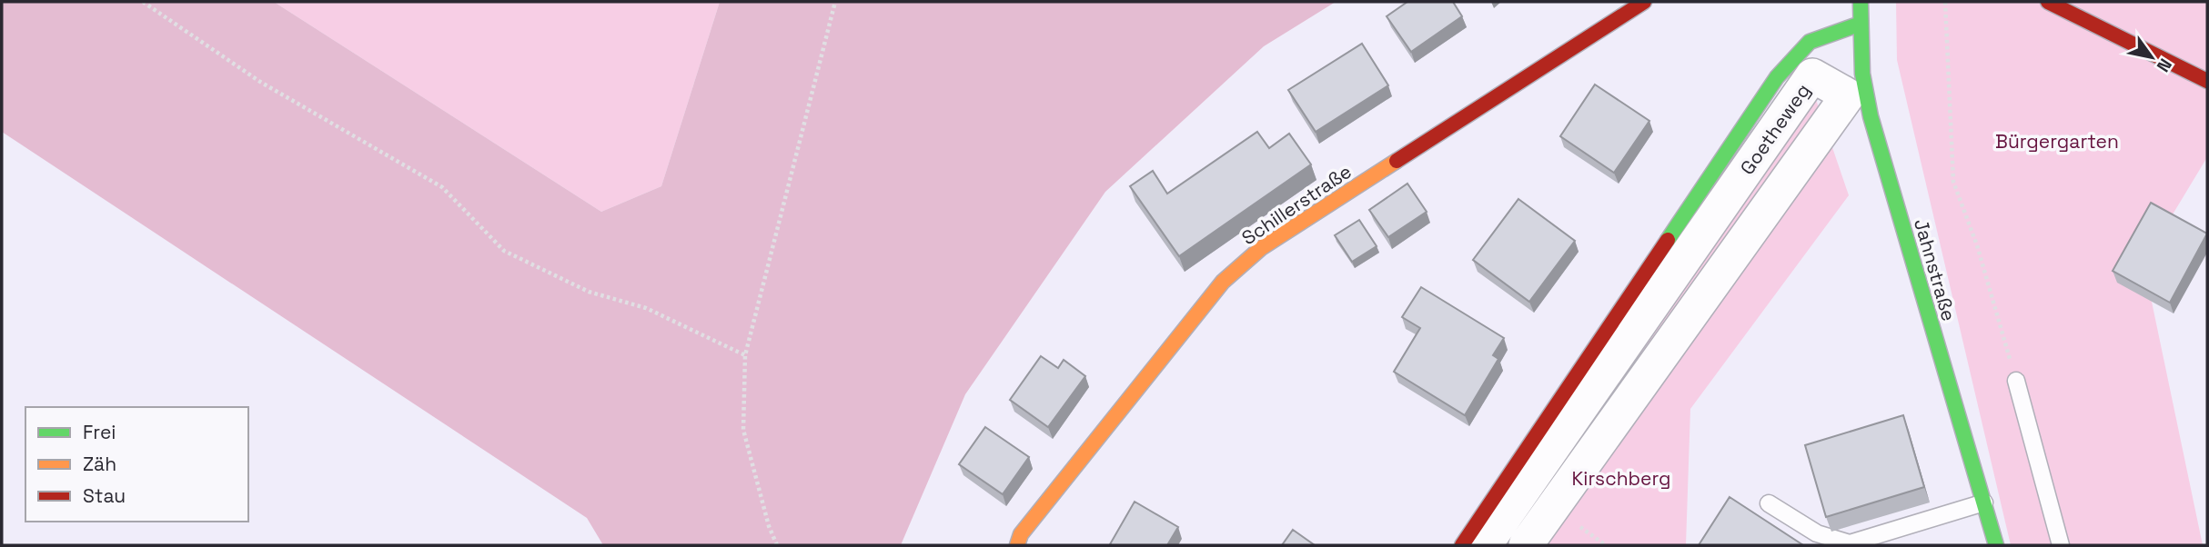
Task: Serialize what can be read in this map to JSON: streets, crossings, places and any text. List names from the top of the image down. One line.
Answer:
{"streets":{"street":["Goetheweg","Schillerstraße","Jahnstraße"]},"crossings":[["Goetheweg","Jahnstraße"]],"parks":["Bürgergarten","Kirschberg"],"legend":["Frei","Zäh","Stau"],"north":"bottom right"}
